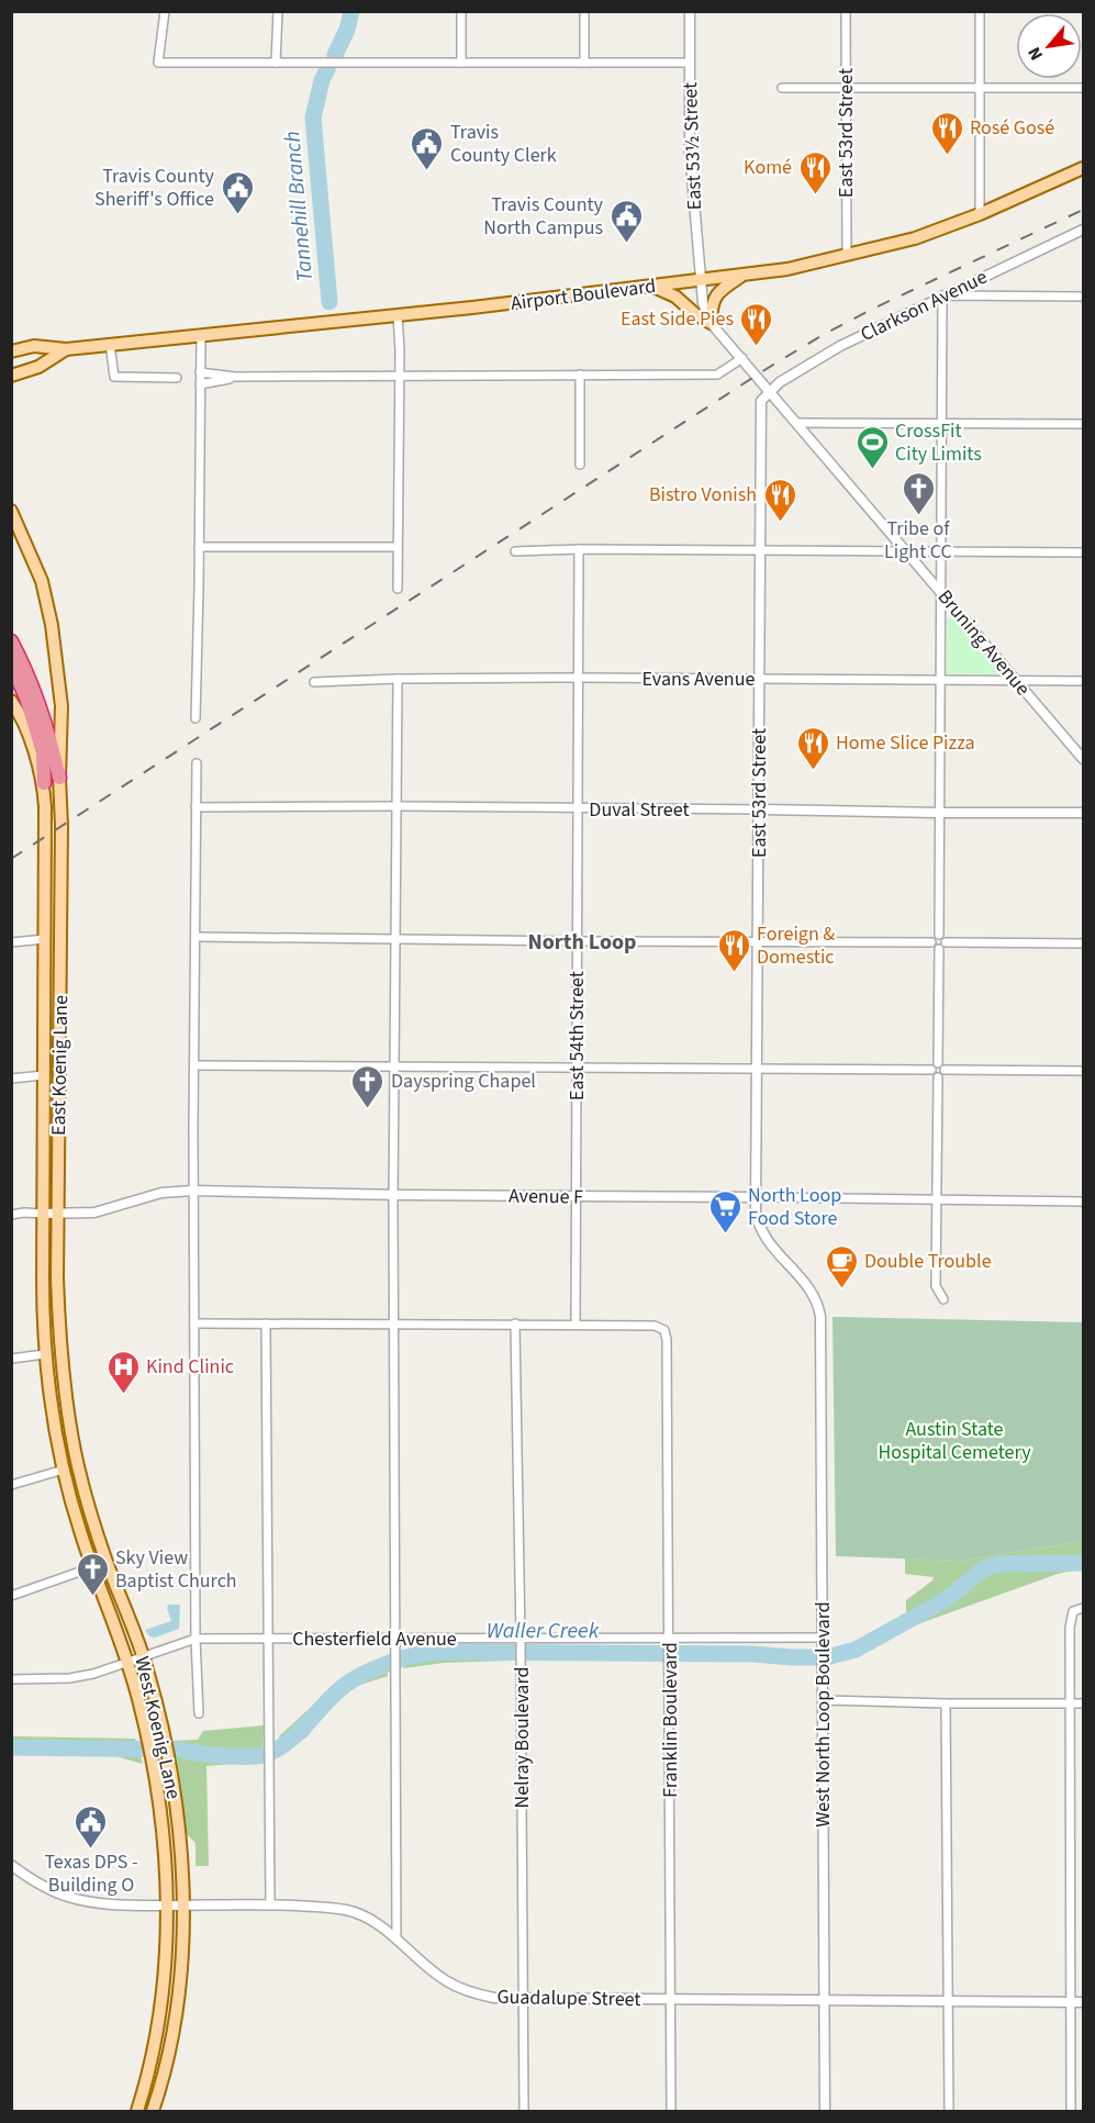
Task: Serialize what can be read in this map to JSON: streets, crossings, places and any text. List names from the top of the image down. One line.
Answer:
{"streets":{"main road":["Airport Boulevard","East Koenig Lane","West Koenig Lane"],"street":["East 53rd Street","East 53½ Street","Clarkson Avenue","Bruning Avenue","Evans Avenue","Duval Street","East 54th Street","Avenue F","Chesterfield Avenue","West North Loop Boulevard","Franklin Boulevard","Nelray Boulevard","Guadalupe Street"]},"crossings":[["East 53rd Street","Airport Boulevard"],["East 53rd Street","Clarkson Avenue"],["East 53rd Street","Bruning Avenue"],["East 53rd Street","Evans Avenue"],["East 53rd Street","Duval Street"],["East 53rd Street","Avenue F"],["East 53rd Street","West North Loop Boulevard"],["East 53½ Street","Airport Boulevard"],["Clarkson Avenue","Bruning Avenue"],["Bruning Avenue","Evans Avenue"],["Evans Avenue","East 54th Street"],["Duval Street","East 54th Street"],["East 54th Street","Avenue F"],["East 54th Street","Franklin Boulevard"],["East Koenig Lane","Avenue F"],["East Koenig Lane","West Koenig Lane"],["Chesterfield Avenue","West North Loop Boulevard"],["Chesterfield Avenue","Franklin Boulevard"],["Chesterfield Avenue","West Koenig Lane"],["Chesterfield Avenue","Nelray Boulevard"],["West North Loop Boulevard","Guadalupe Street"],["Franklin Boulevard","Guadalupe Street"],["West Koenig Lane","Guadalupe Street"],["Nelray Boulevard","Guadalupe Street"]],"districts":["North Loop"],"water":["Tannehill Branch","Waller Creek"],"parks":["Austin State Hospital Cemetery"],"places":{"restaurant":["Rosé Gosé","Komé","East Side Pies","Bistro Vonish","Home Slice Pizza","Foreign & Domestic"],"public building":["Travis County Clerk","Travis County Sheriff's Office","Travis County North Campus","Texas DPS - Building O"],"sports":["CrossFit City Limits"],"church":["Tribe of Light CC","Dayspring Chapel","Sky View Baptist Church"],"supermarket":["North Loop Food Store"],"cafe":["Double Trouble"],"hospital":["Kind Clinic"]},"north":"bottom left"}
